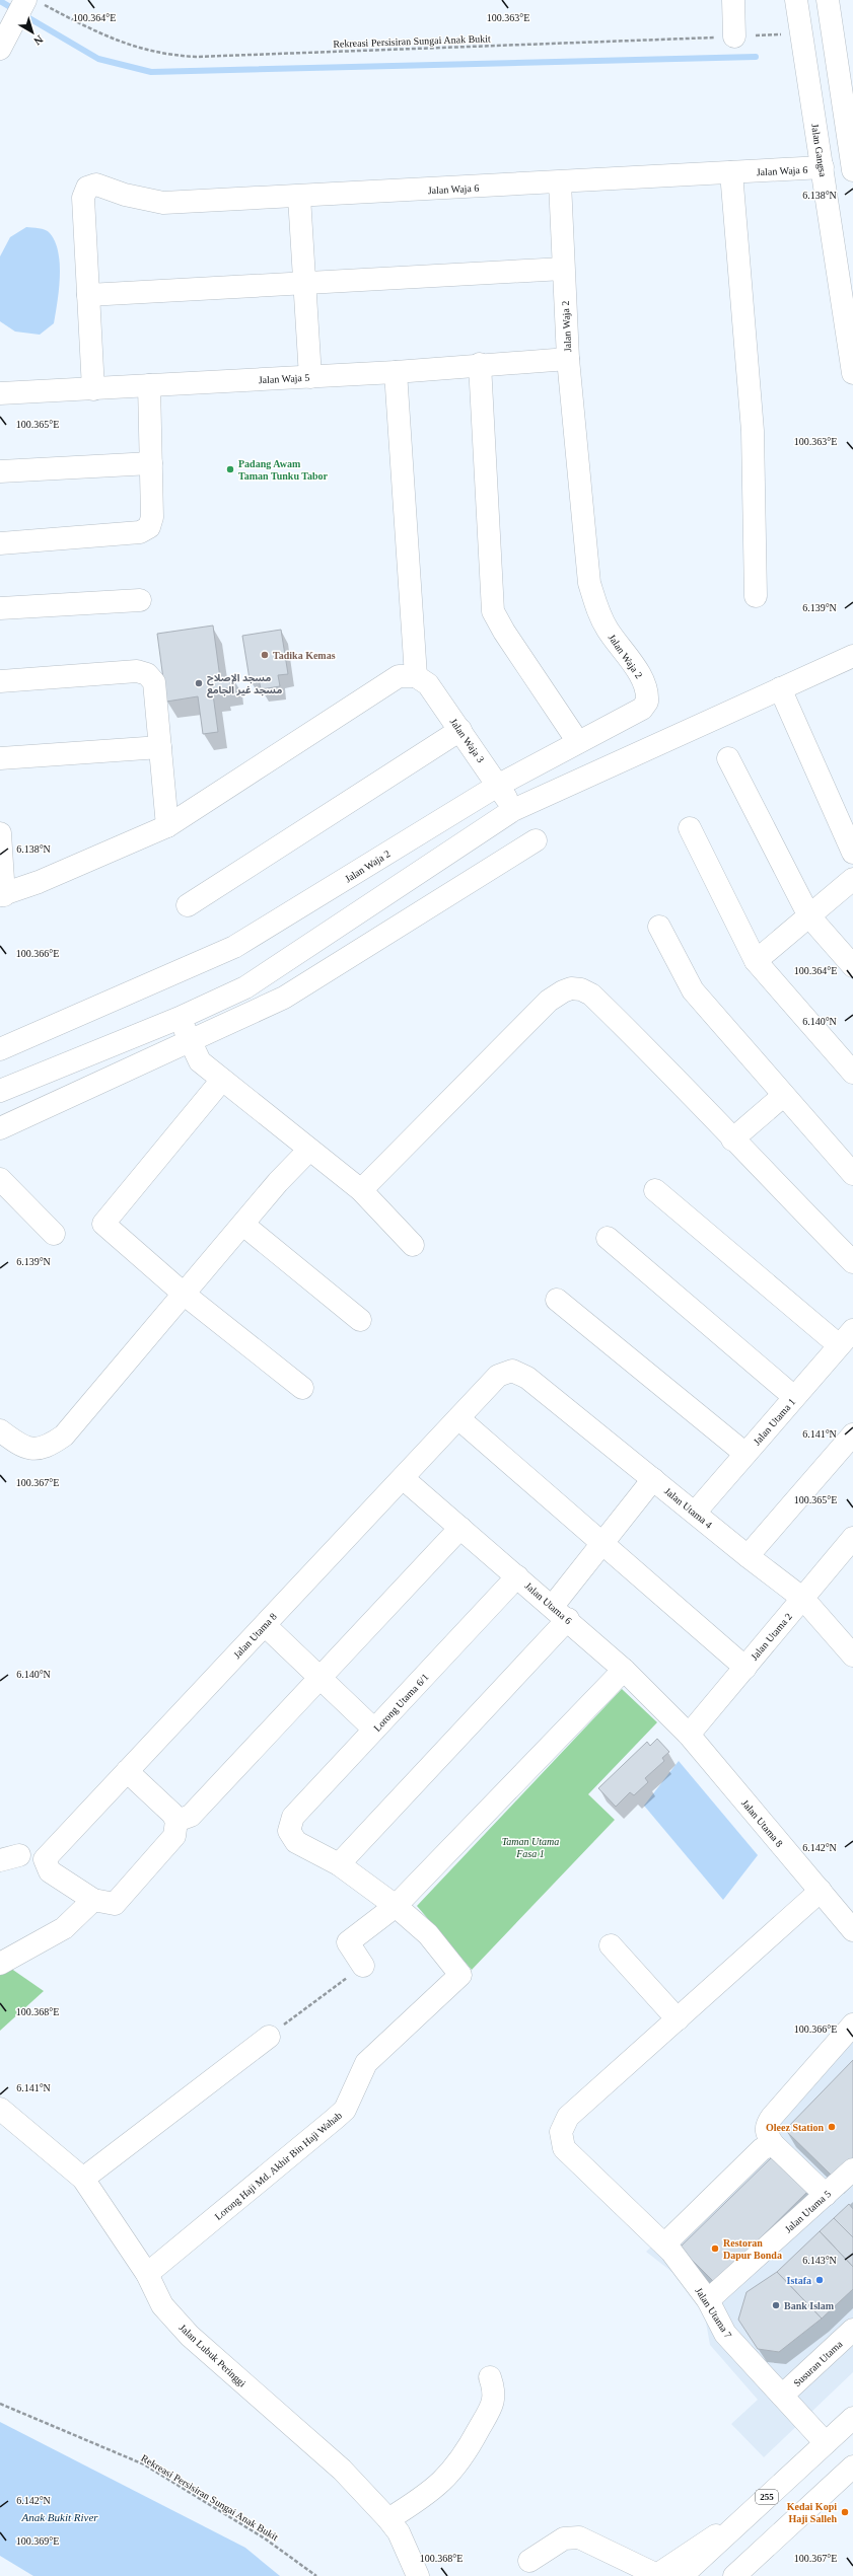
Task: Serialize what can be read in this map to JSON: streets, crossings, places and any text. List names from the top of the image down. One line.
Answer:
{"streets":{"street":["Jalan Gangsa","Jalan Waja 6","Jalan Waja 2","Jalan Waja 5","Jalan Waja 3","Jalan Utama 1","Jalan Utama 4","Jalan Utama 6","Jalan Utama 8","Jalan Utama 2","Lorong Utama 6/1","Lorong Haji Md. Akhir Bin Haji Wahab","Jalan Utama 5","Jalan Utama 7","Jalan Lubuk Peringgi","Susuran Utama","255"],"path":["Rekreasi Persisiran Sungai Anak Bukit"]},"crossings":[["Rekreasi Persisiran Sungai Anak Bukit","Jalan Gangsa"],["Jalan Gangsa","Jalan Waja 6"],["Jalan Waja 6","Jalan Waja 2"],["Jalan Waja 2","Jalan Waja 5"],["Jalan Waja 2","Jalan Waja 3"],["Jalan Utama 1","Jalan Utama 4"],["Jalan Utama 4","Jalan Utama 8"],["Jalan Utama 4","Jalan Utama 2"],["Jalan Utama 6","Jalan Utama 8"],["Jalan Utama 6","Jalan Utama 2"],["Jalan Utama 6","Lorong Utama 6/1"],["Jalan Utama 8","Jalan Utama 2"],["Jalan Utama 8","Jalan Utama 7"],["Lorong Haji Md. Akhir Bin Haji Wahab","Jalan Lubuk Peringgi"],["Jalan Utama 5","Jalan Utama 7"],["Jalan Utama 7","Susuran Utama"],["Jalan Utama 7","255"]],"water":["Anak Bukit River"],"parks":["Taman Utama Fasa 1"],"places":["Padang Awam Taman Tunku Tabor","Tadika Kemas","مسجد الإصلاح مسجد غير الجامع","Oleez Station","Restoran Dapur Bonda","Istafa","Bank Islam","Kedai Kopi Haji Salleh"],"north":"bottom right","coordinates":["100.364°E","100.363°E","6.138°N","100.365°E","6.139°N","100.366°E","6.140°N","6.141°N","100.367°E","6.142°N","100.368°E","6.143°N","100.369°E"]}
